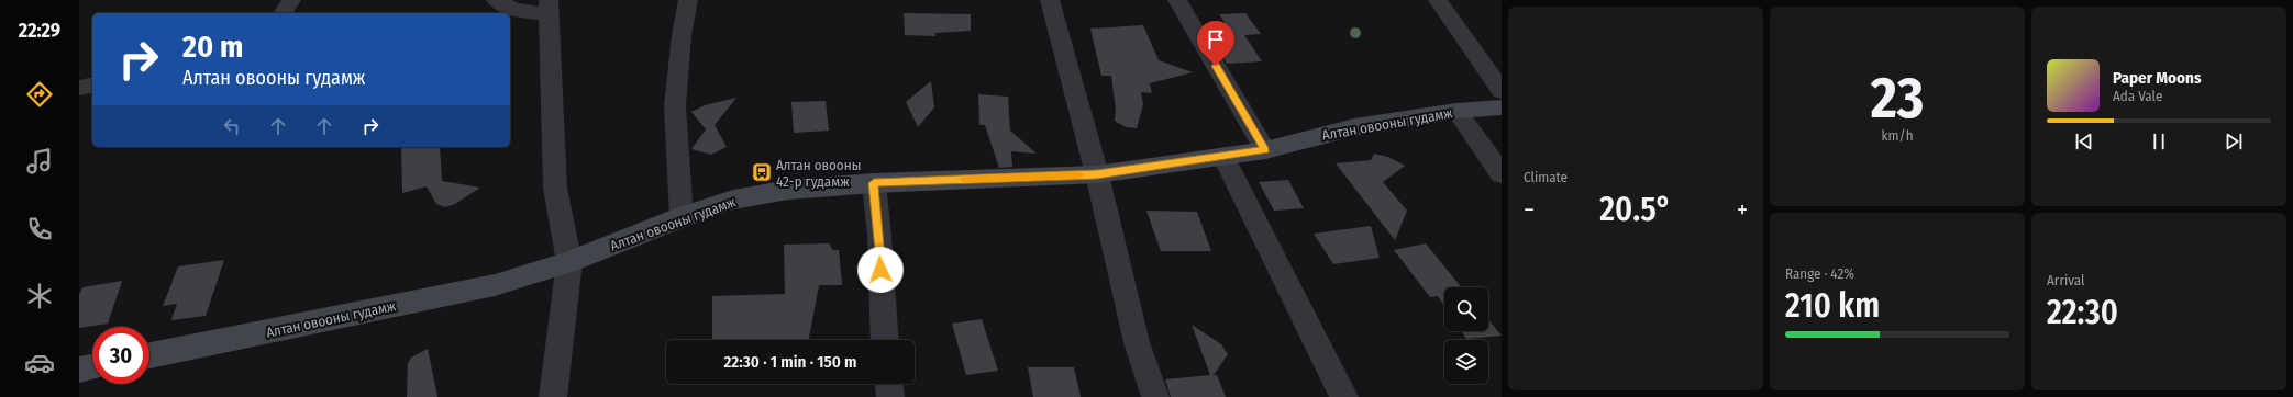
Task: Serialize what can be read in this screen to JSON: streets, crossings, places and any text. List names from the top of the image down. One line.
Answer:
{"streets":{"main road":["Алтан овооны гудамж"]},"places":{"bus stop":["Алтан овооны 42-р гудамж"]},"page":{"tabs":"22:29","tile":["Climate",["23","km/h"],["Range · 42%","210 km"],["Arrival","22:30"]],"turn":["20 m","Алтан овооны гудамж"],"song":["Paper Moons","Ada Vale"],"heat":["−","20.5°","+"],"limit":"30","trip":"22:30 · 1 min · 150 m"}}
